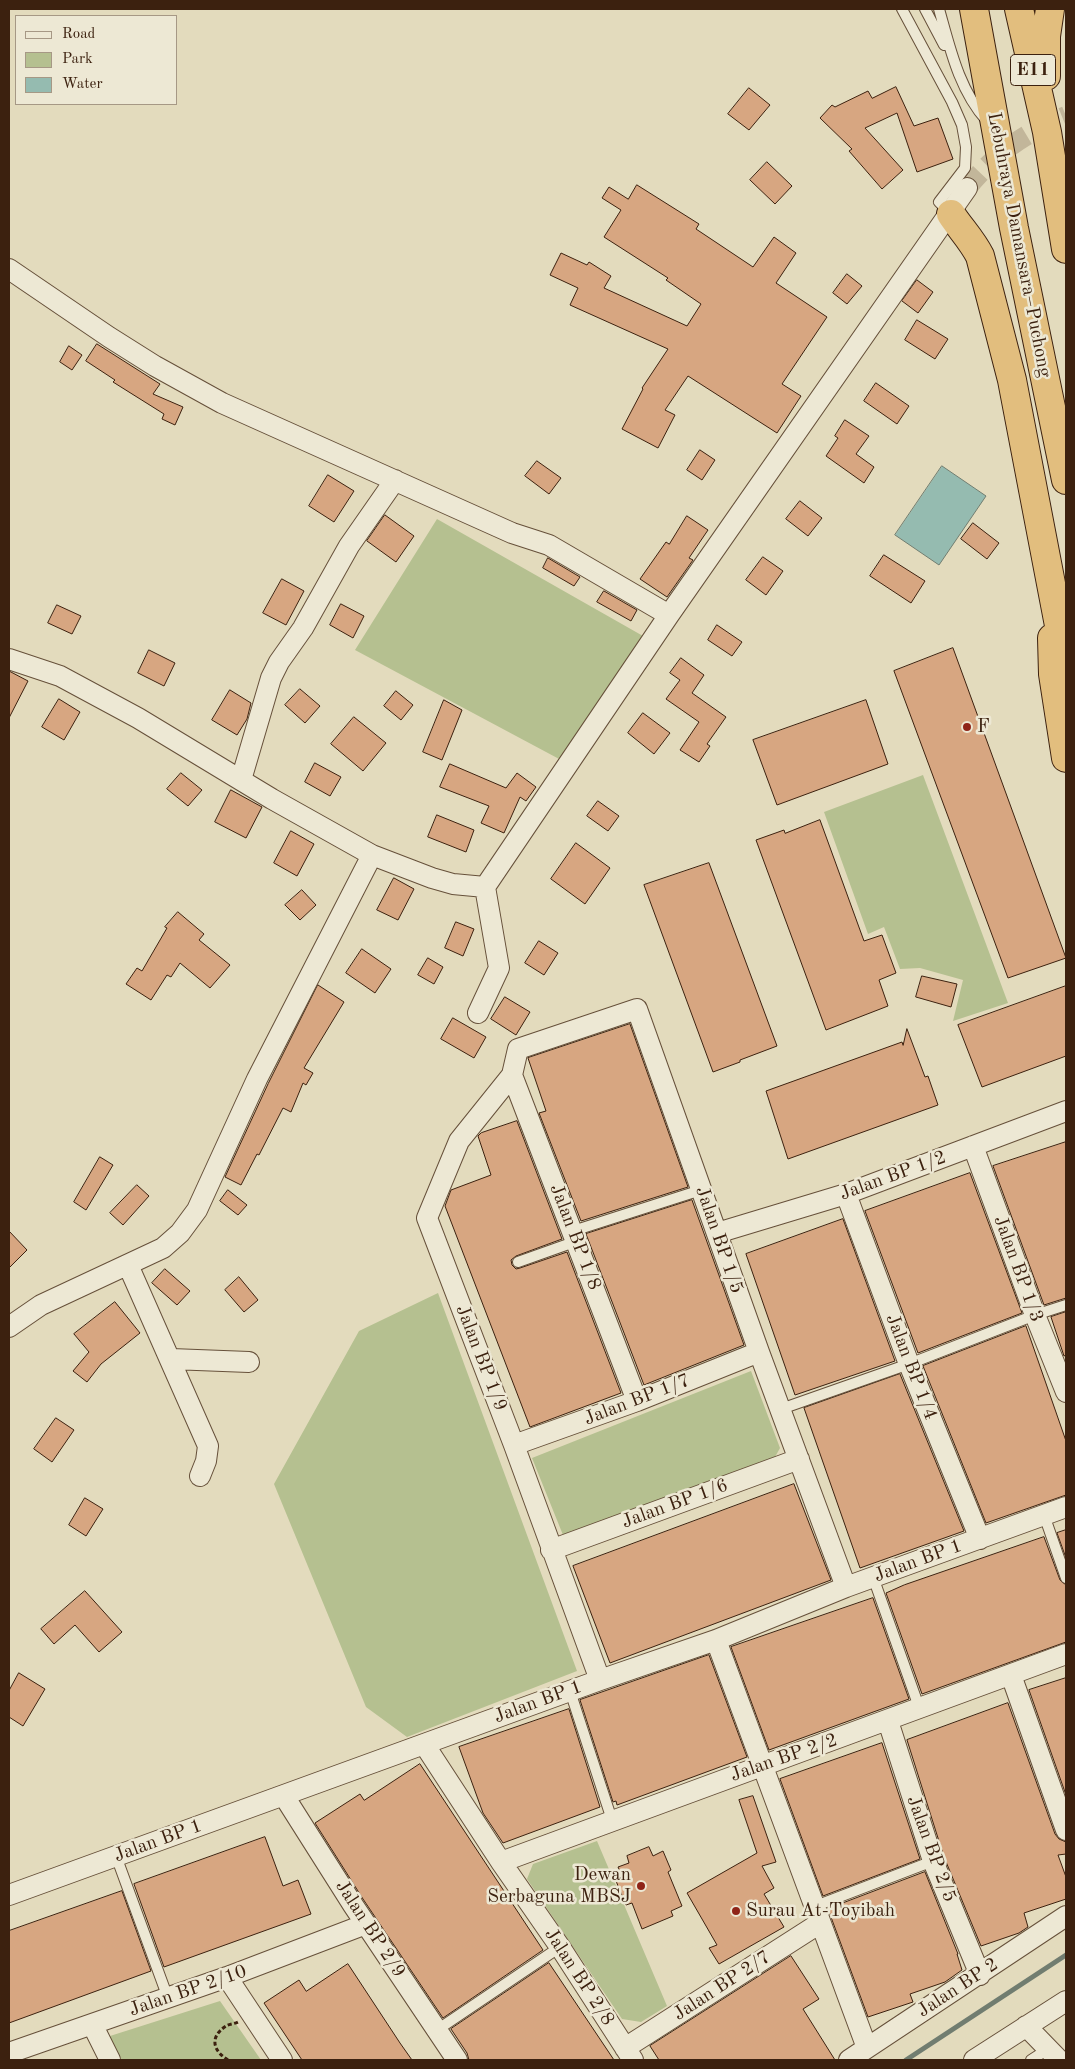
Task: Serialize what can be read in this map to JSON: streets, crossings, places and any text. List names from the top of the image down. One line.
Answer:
{"streets":{"highway":["E11","Lebuhraya Damansara–Puchong"],"street":["Jalan BP 1/2","Jalan BP 1/8","Jalan BP 1/5","Jalan BP 1/3","Jalan BP 1/9","Jalan BP 1/4","Jalan BP 1/7","Jalan BP 1/6","Jalan BP 1","Jalan BP 2/2","Jalan BP 2/5","Jalan BP 2/9","Jalan BP 2/8","Jalan BP 2/7","Jalan BP 2","Jalan BP 2/10"]},"crossings":[["Jalan BP 1/2","Jalan BP 1/5"],["Jalan BP 1/2","Jalan BP 1/3"],["Jalan BP 1/2","Jalan BP 1/4"],["Jalan BP 1/8","Jalan BP 1/9"],["Jalan BP 1/8","Jalan BP 1/7"],["Jalan BP 1/5","Jalan BP 1/9"],["Jalan BP 1/5","Jalan BP 1/7"],["Jalan BP 1/5","Jalan BP 1/6"],["Jalan BP 1/5","Jalan BP 1"],["Jalan BP 1/9","Jalan BP 1/7"],["Jalan BP 1/9","Jalan BP 1/6"],["Jalan BP 1/9","Jalan BP 1"],["Jalan BP 1/4","Jalan BP 1"],["Jalan BP 1","Jalan BP 2/9"],["Jalan BP 1","Jalan BP 2/8"],["Jalan BP 2/2","Jalan BP 2/5"],["Jalan BP 2/2","Jalan BP 2/8"],["Jalan BP 2/5","Jalan BP 2"],["Jalan BP 2/9","Jalan BP 2/10"],["Jalan BP 2/8","Jalan BP 2/7"]],"places":["F","Dewan Serbaguna MBSJ","Surau At-Toyibah"],"legend":["Road","Park","Water"]}
